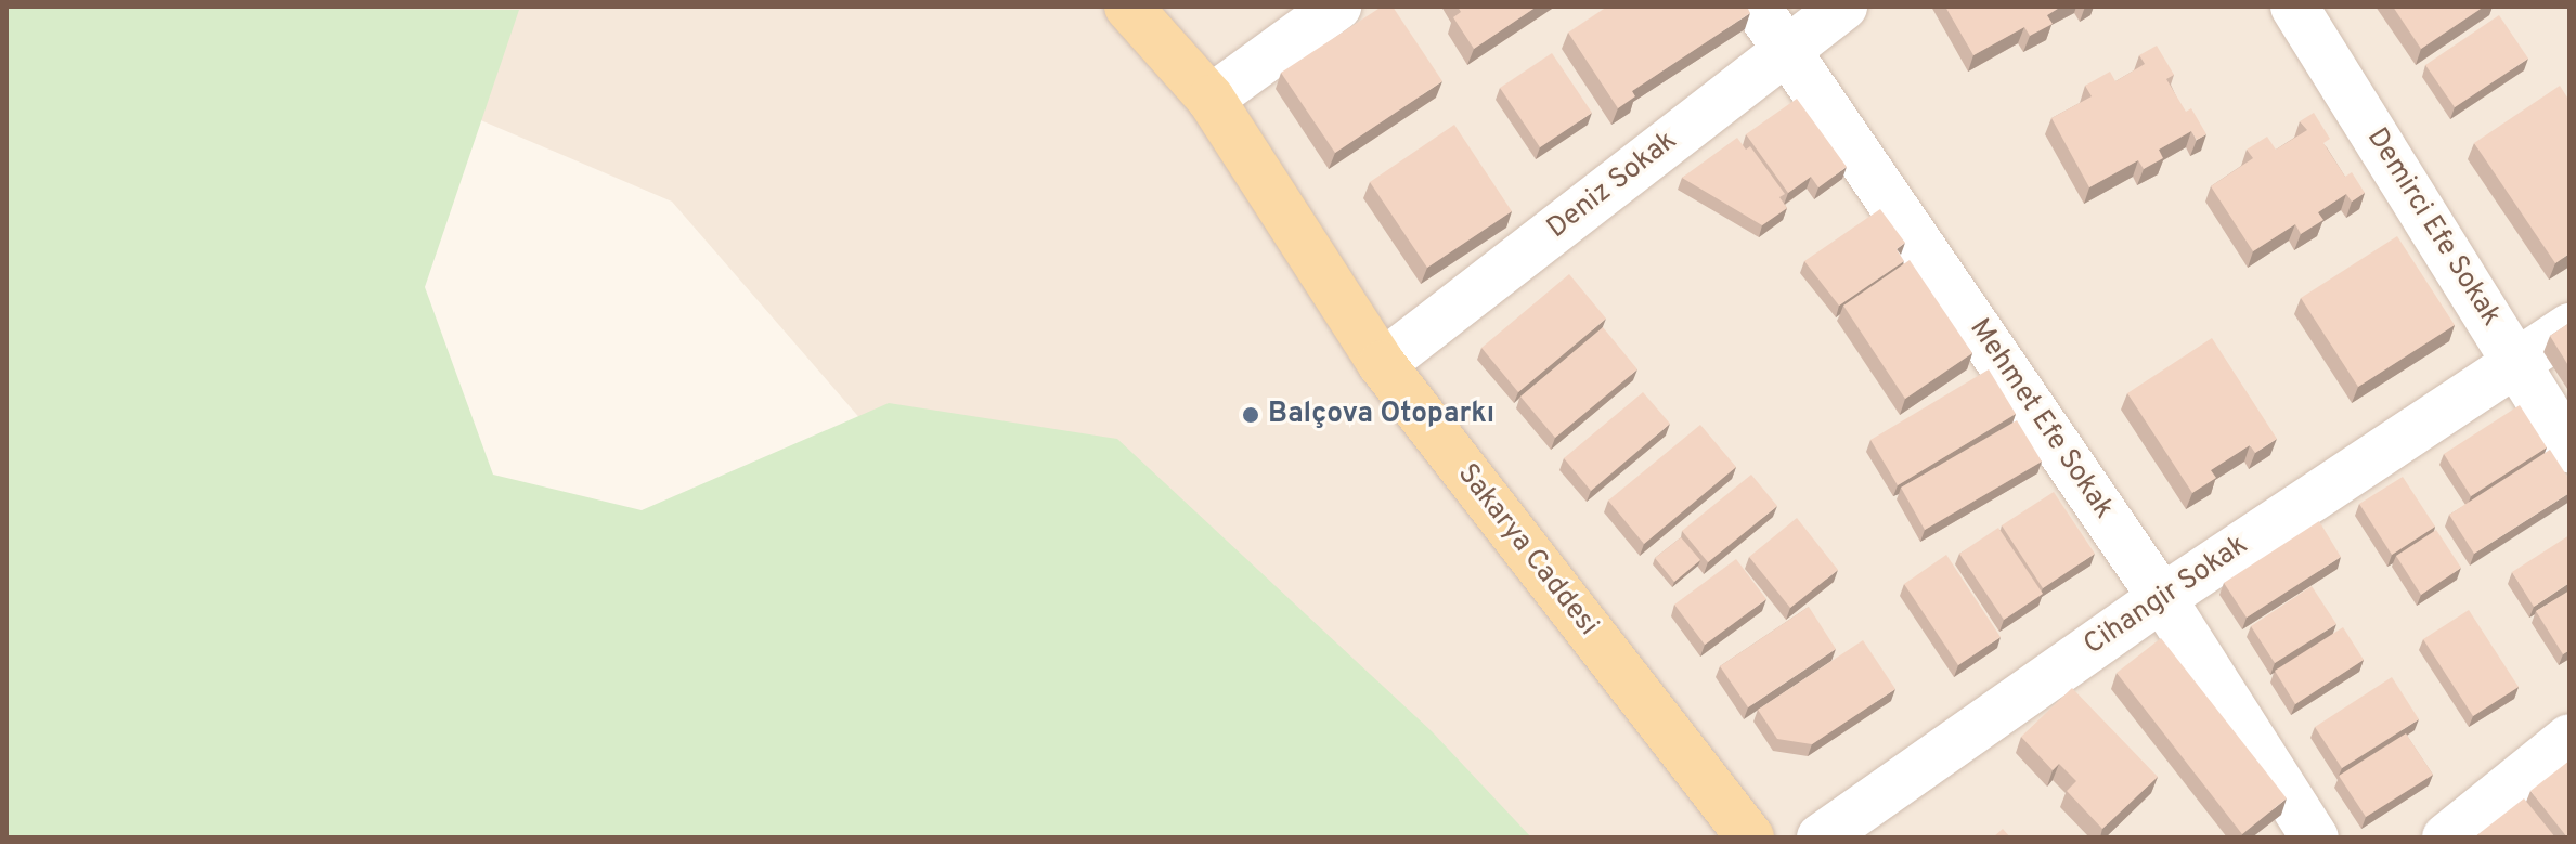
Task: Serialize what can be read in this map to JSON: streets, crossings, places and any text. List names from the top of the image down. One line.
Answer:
{"streets":{"main road":["Sakarya Caddesi"],"street":["Deniz Sokak","Demirci Efe Sokak","Mehmet Efe Sokak","Cihangir Sokak"]},"crossings":[["Deniz Sokak","Mehmet Efe Sokak"],["Deniz Sokak","Sakarya Caddesi"],["Demirci Efe Sokak","Cihangir Sokak"],["Mehmet Efe Sokak","Cihangir Sokak"]],"places":["Balçova Otoparkı"]}
